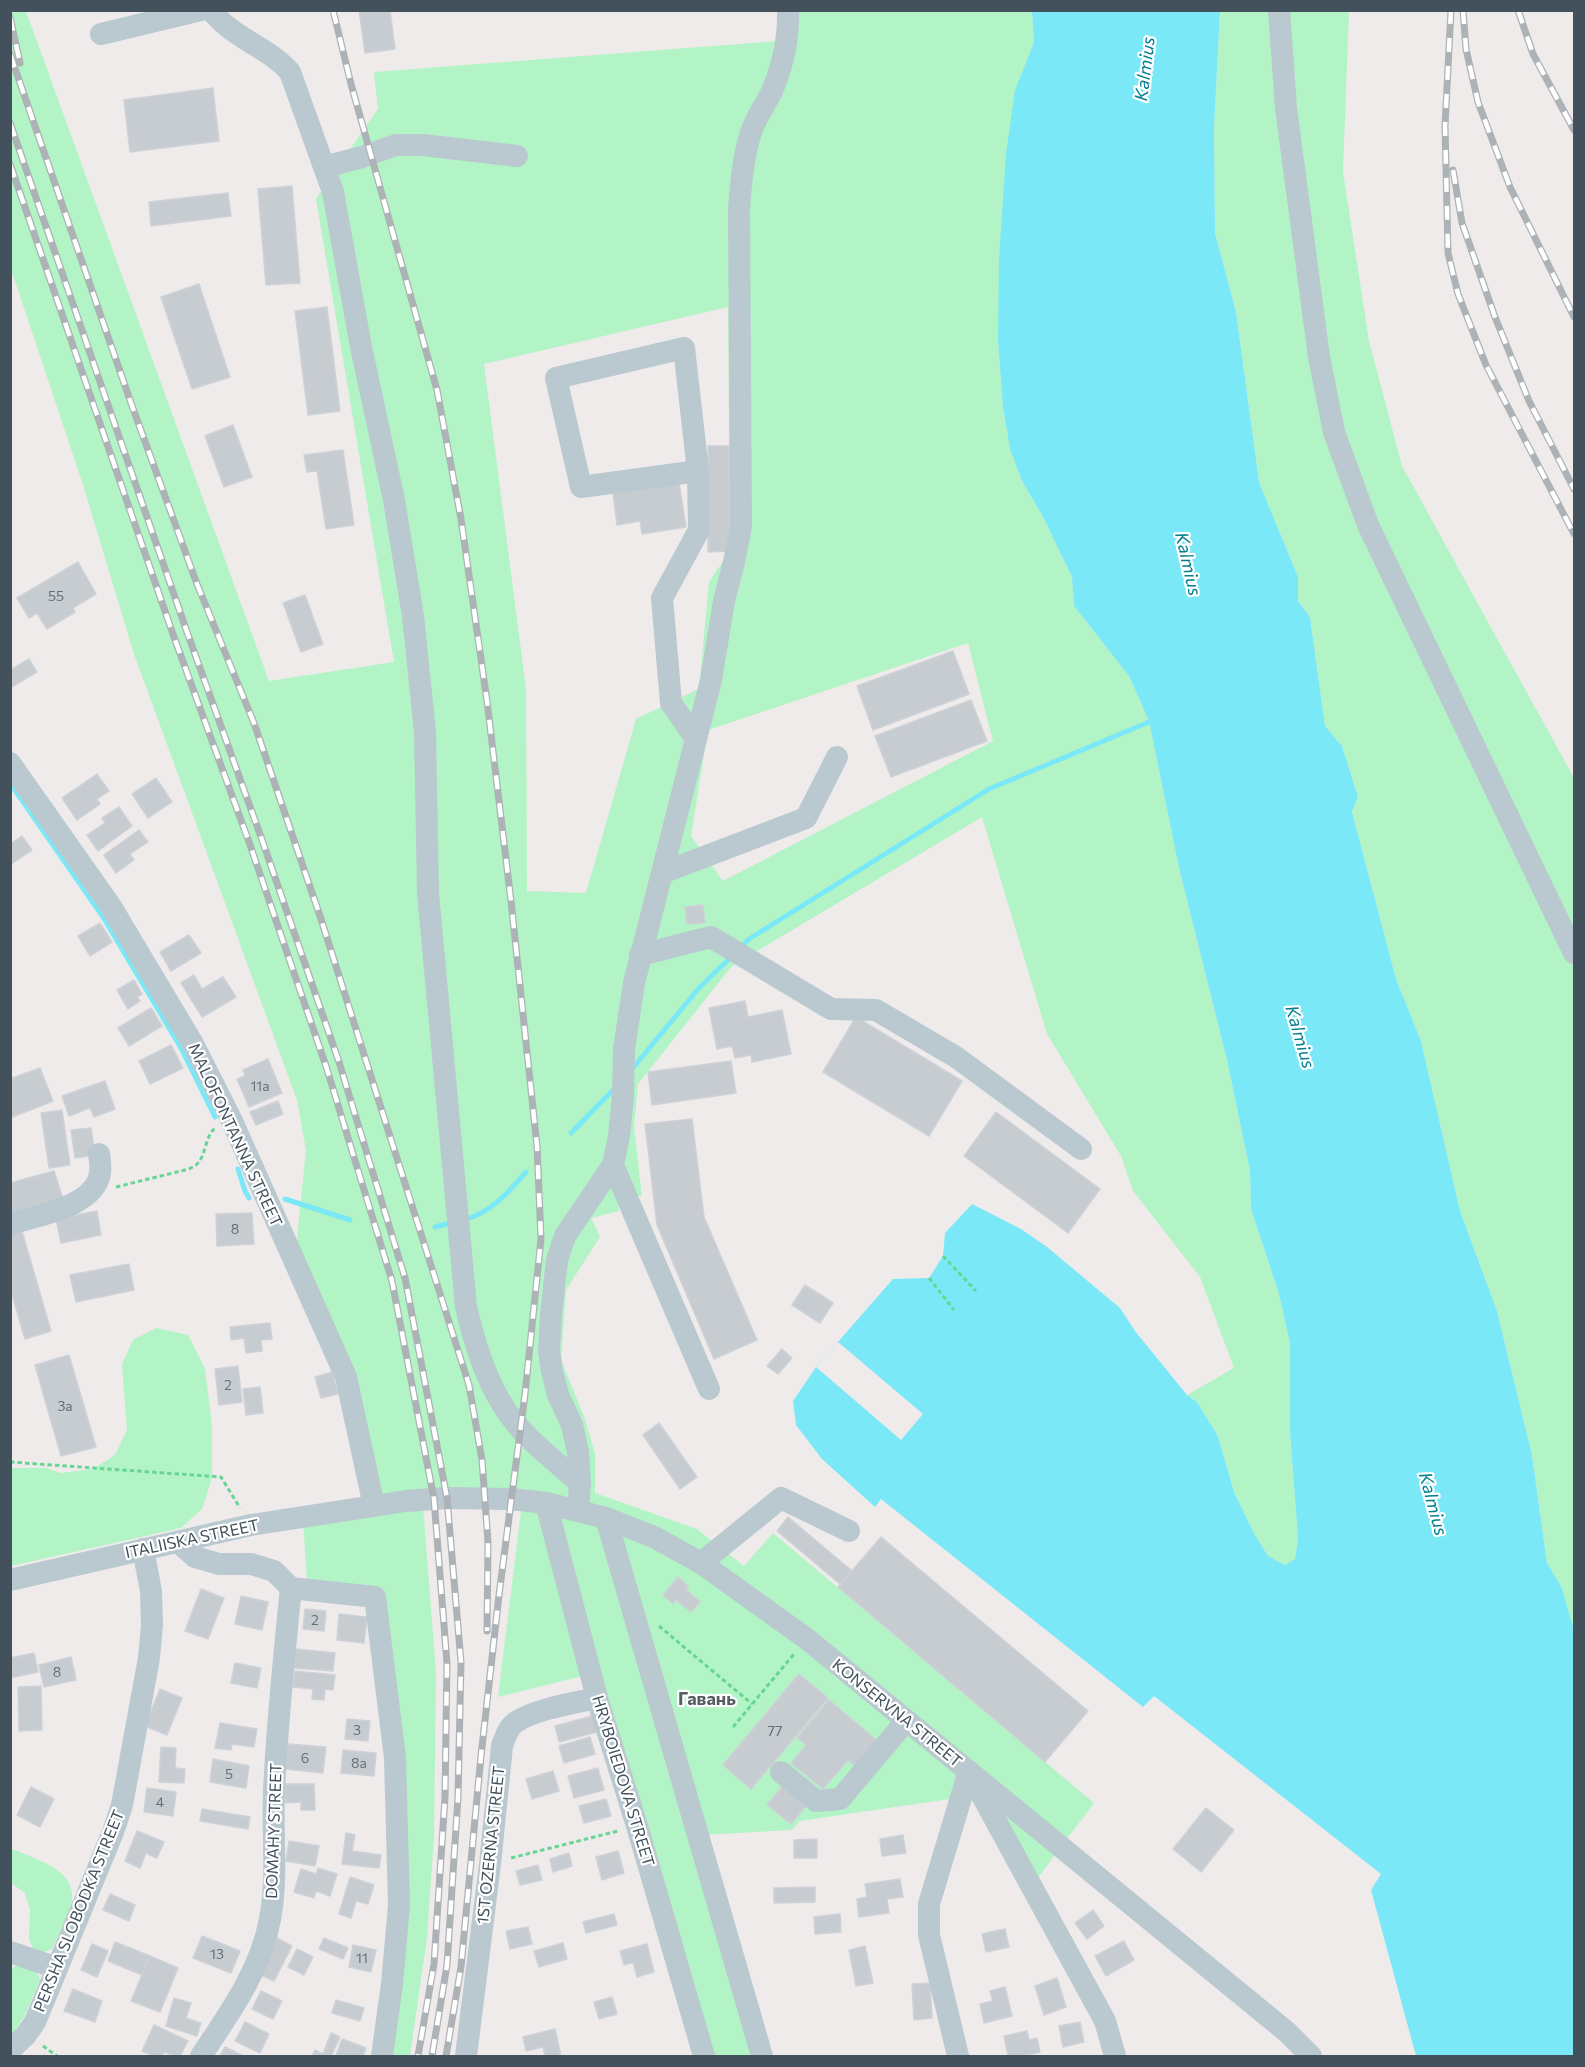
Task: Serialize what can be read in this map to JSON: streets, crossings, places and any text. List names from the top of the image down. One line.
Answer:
{"streets":{"street":["MALOFONTANNA STREET","ITALIISKA STREET","KONSERVNA STREET","HRYBOIEDOVA STREET","DOMAHY STREET","1ST OZERNA STREET","PERSHA SLOBODKA STREET"]},"crossings":[["MALOFONTANNA STREET","ITALIISKA STREET"],["ITALIISKA STREET","KONSERVNA STREET"],["ITALIISKA STREET","HRYBOIEDOVA STREET"],["ITALIISKA STREET","PERSHA SLOBODKA STREET"],["KONSERVNA STREET","HRYBOIEDOVA STREET"],["HRYBOIEDOVA STREET","1ST OZERNA STREET"]],"districts":["Гавань"],"water":["Kalmius"],"house_numbers":["55","11а","8","2","3а","2","8","3","77","6","8а","5","4","13","11"]}
